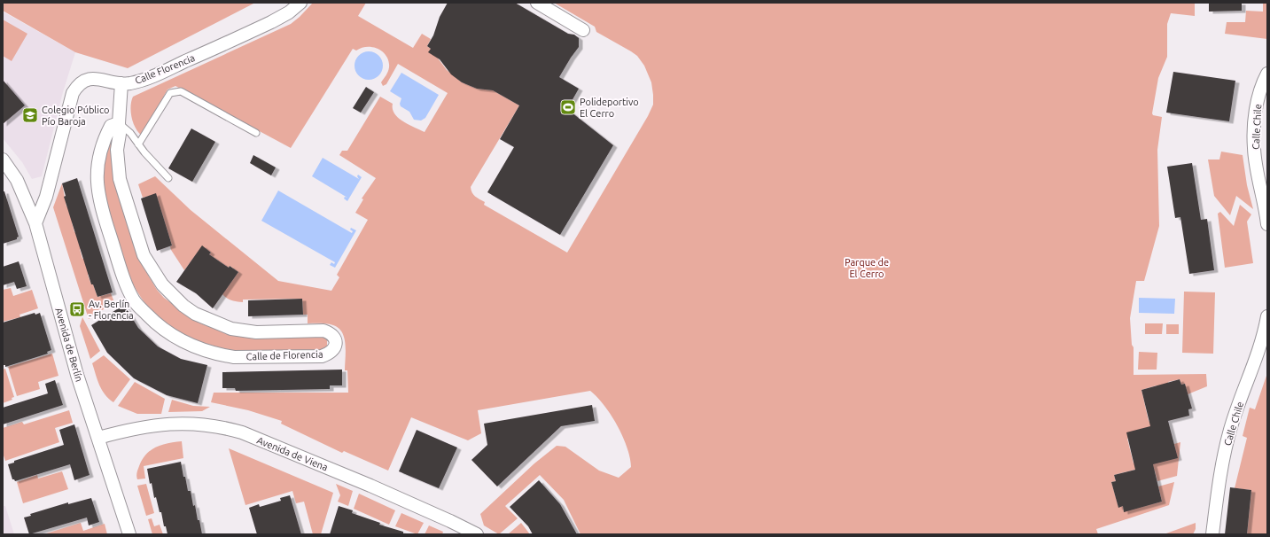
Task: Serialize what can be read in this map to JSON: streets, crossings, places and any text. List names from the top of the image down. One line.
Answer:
{"streets":{"street":["Calle Florencia","Calle Chile","Avenida de Berlín","Calle de Florencia","Avenida de Viena"]},"crossings":[["Calle Florencia","Avenida de Berlín"],["Calle Florencia","Calle de Florencia"],["Avenida de Berlín","Avenida de Viena"]],"parks":["Parque de El Cerro"],"places":{"sports":["Polideportivo El Cerro"],"school or university":["Colegio Público Pío Baroja"],"bus stop":["Av. Berlín - Florencia"]}}
